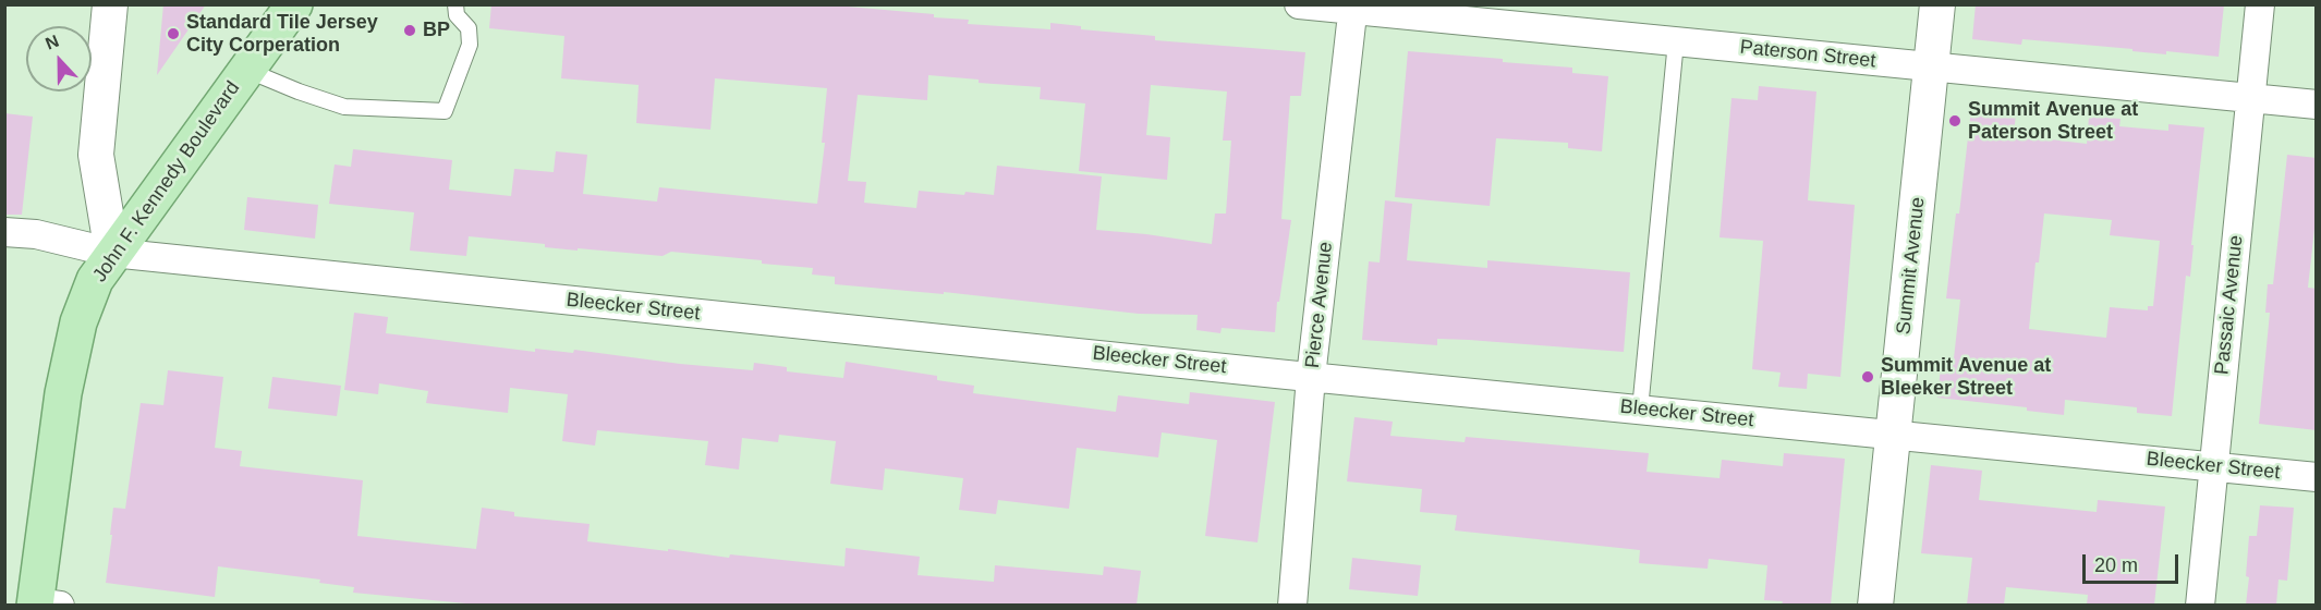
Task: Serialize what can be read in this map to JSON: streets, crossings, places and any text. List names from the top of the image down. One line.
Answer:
{"streets":{"main road":["John F. Kennedy Boulevard"],"street":["Paterson Street","Summit Avenue","Pierce Avenue","Passaic Avenue","Bleecker Street"]},"crossings":[["Paterson Street","Summit Avenue"],["Paterson Street","Pierce Avenue"],["Paterson Street","Passaic Avenue"],["John F. Kennedy Boulevard","Bleecker Street"],["Summit Avenue","Bleecker Street"],["Pierce Avenue","Bleecker Street"],["Passaic Avenue","Bleecker Street"]],"places":["BP","Standard Tile Jersey City Corperation","Summit Avenue at Paterson Street","Summit Avenue at Bleeker Street"],"scale_bar":"20 m","north":"top"}
